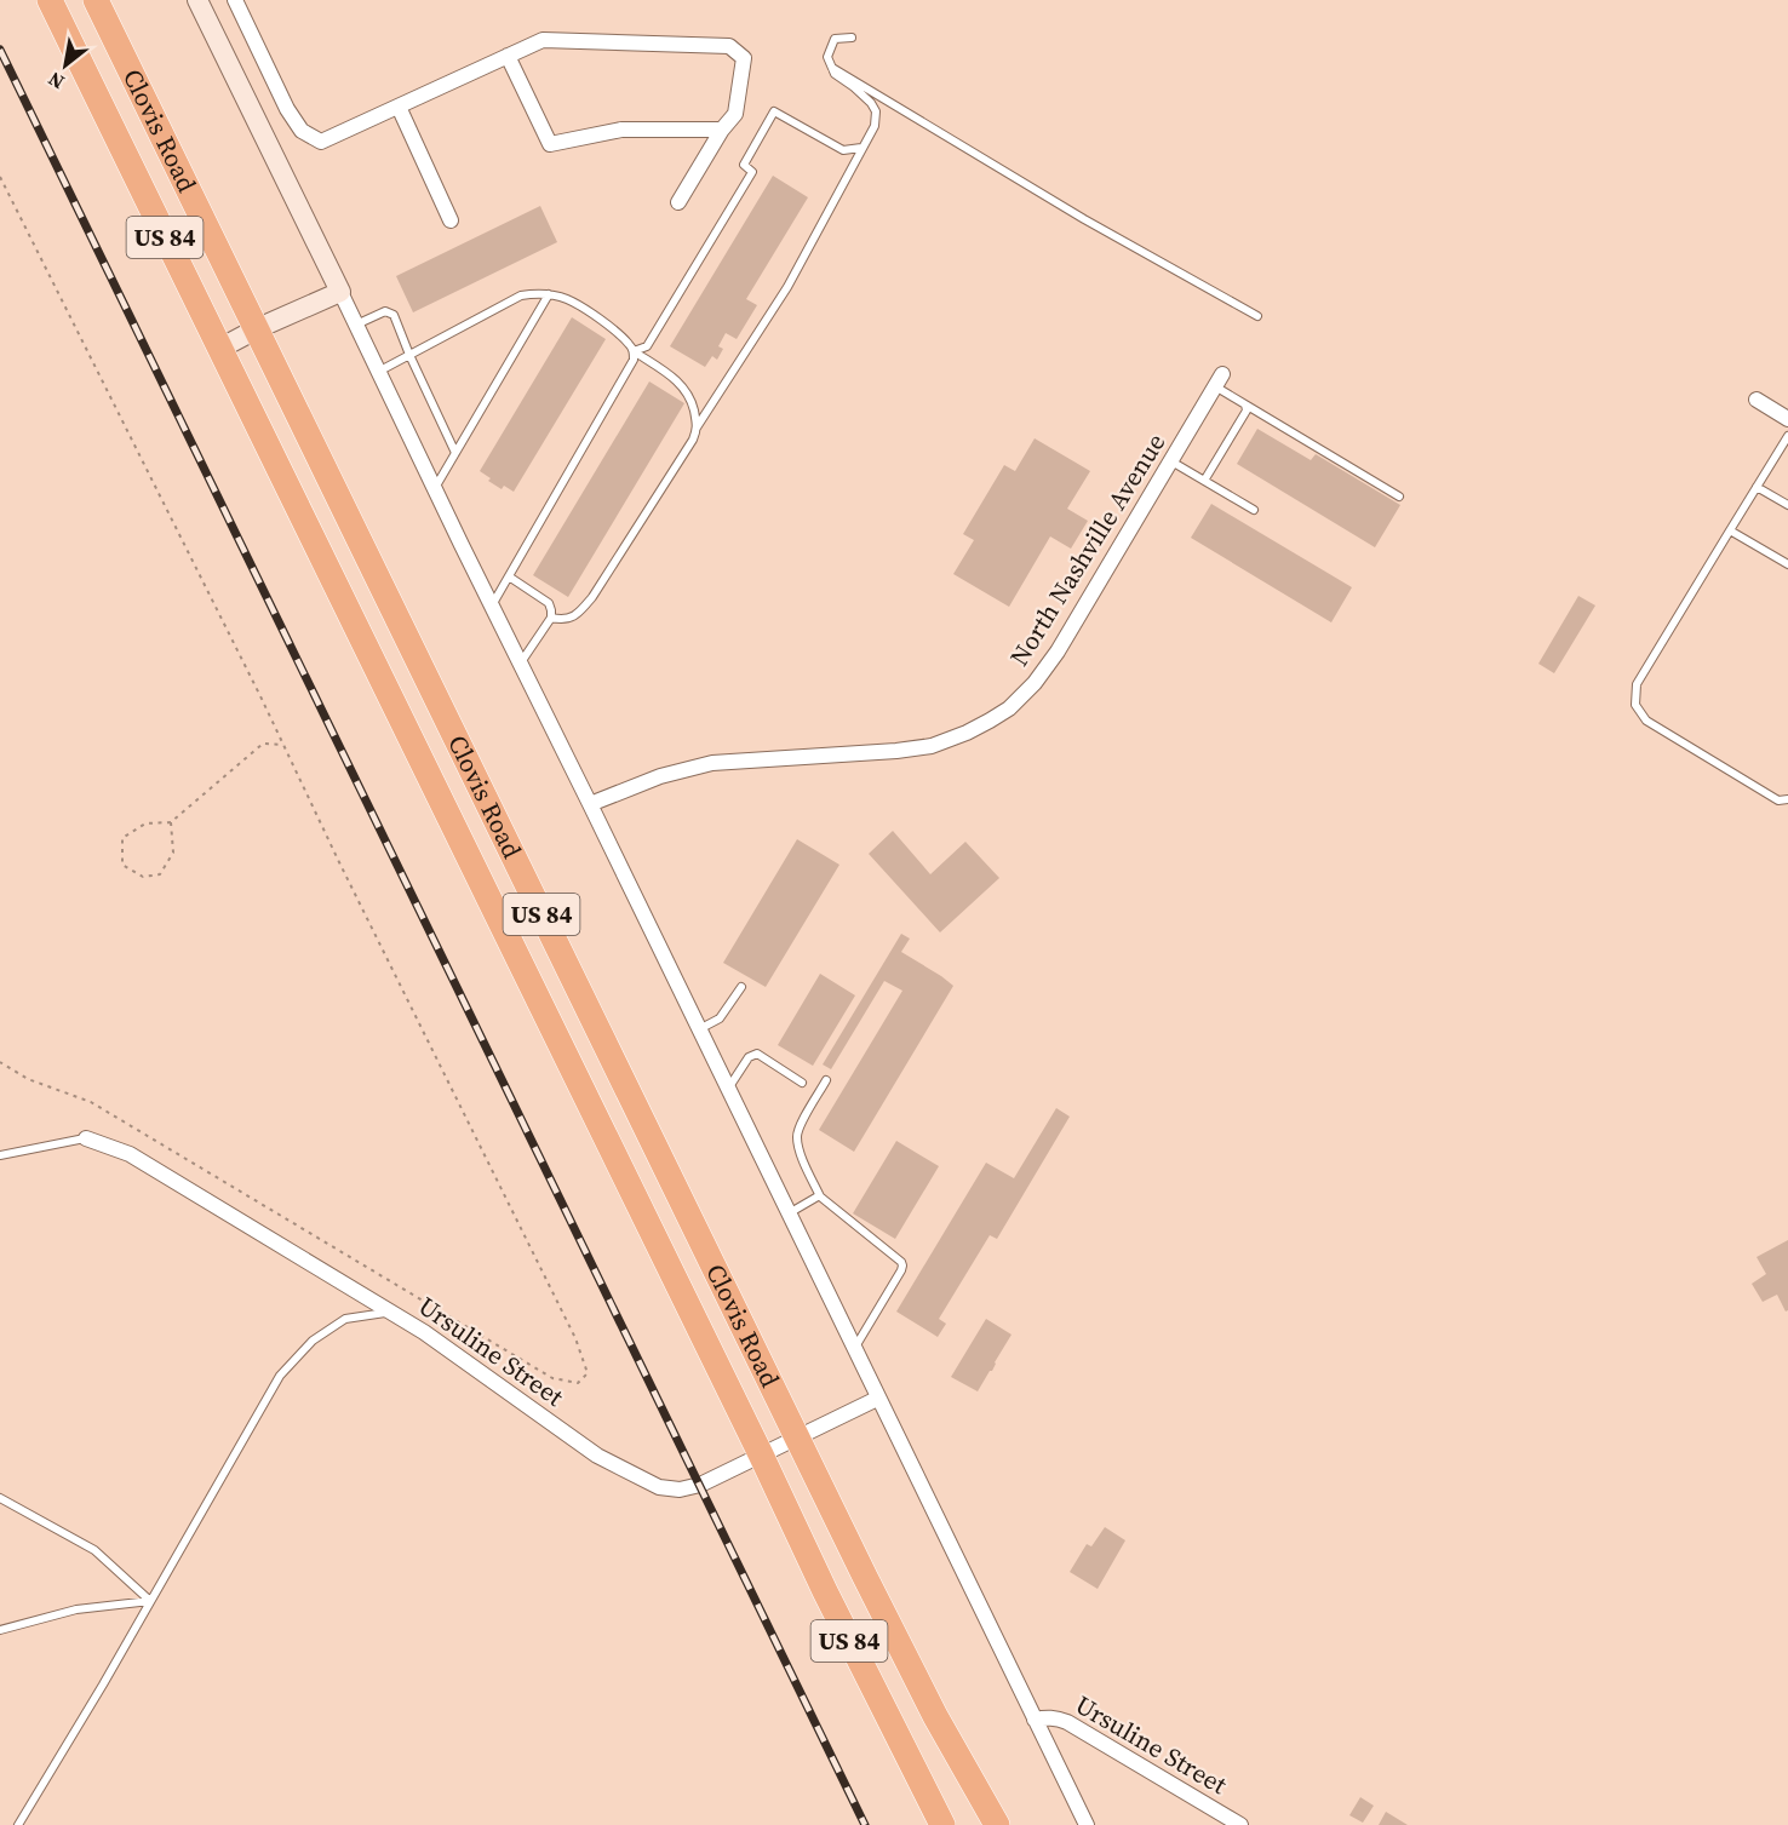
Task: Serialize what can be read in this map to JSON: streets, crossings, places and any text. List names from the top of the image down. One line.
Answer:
{"streets":{"highway":["Clovis Road","US 84"],"street":["North Nashville Avenue","Ursuline Street"]},"crossings":[["Clovis Road","Ursuline Street"]],"north":"bottom left"}
